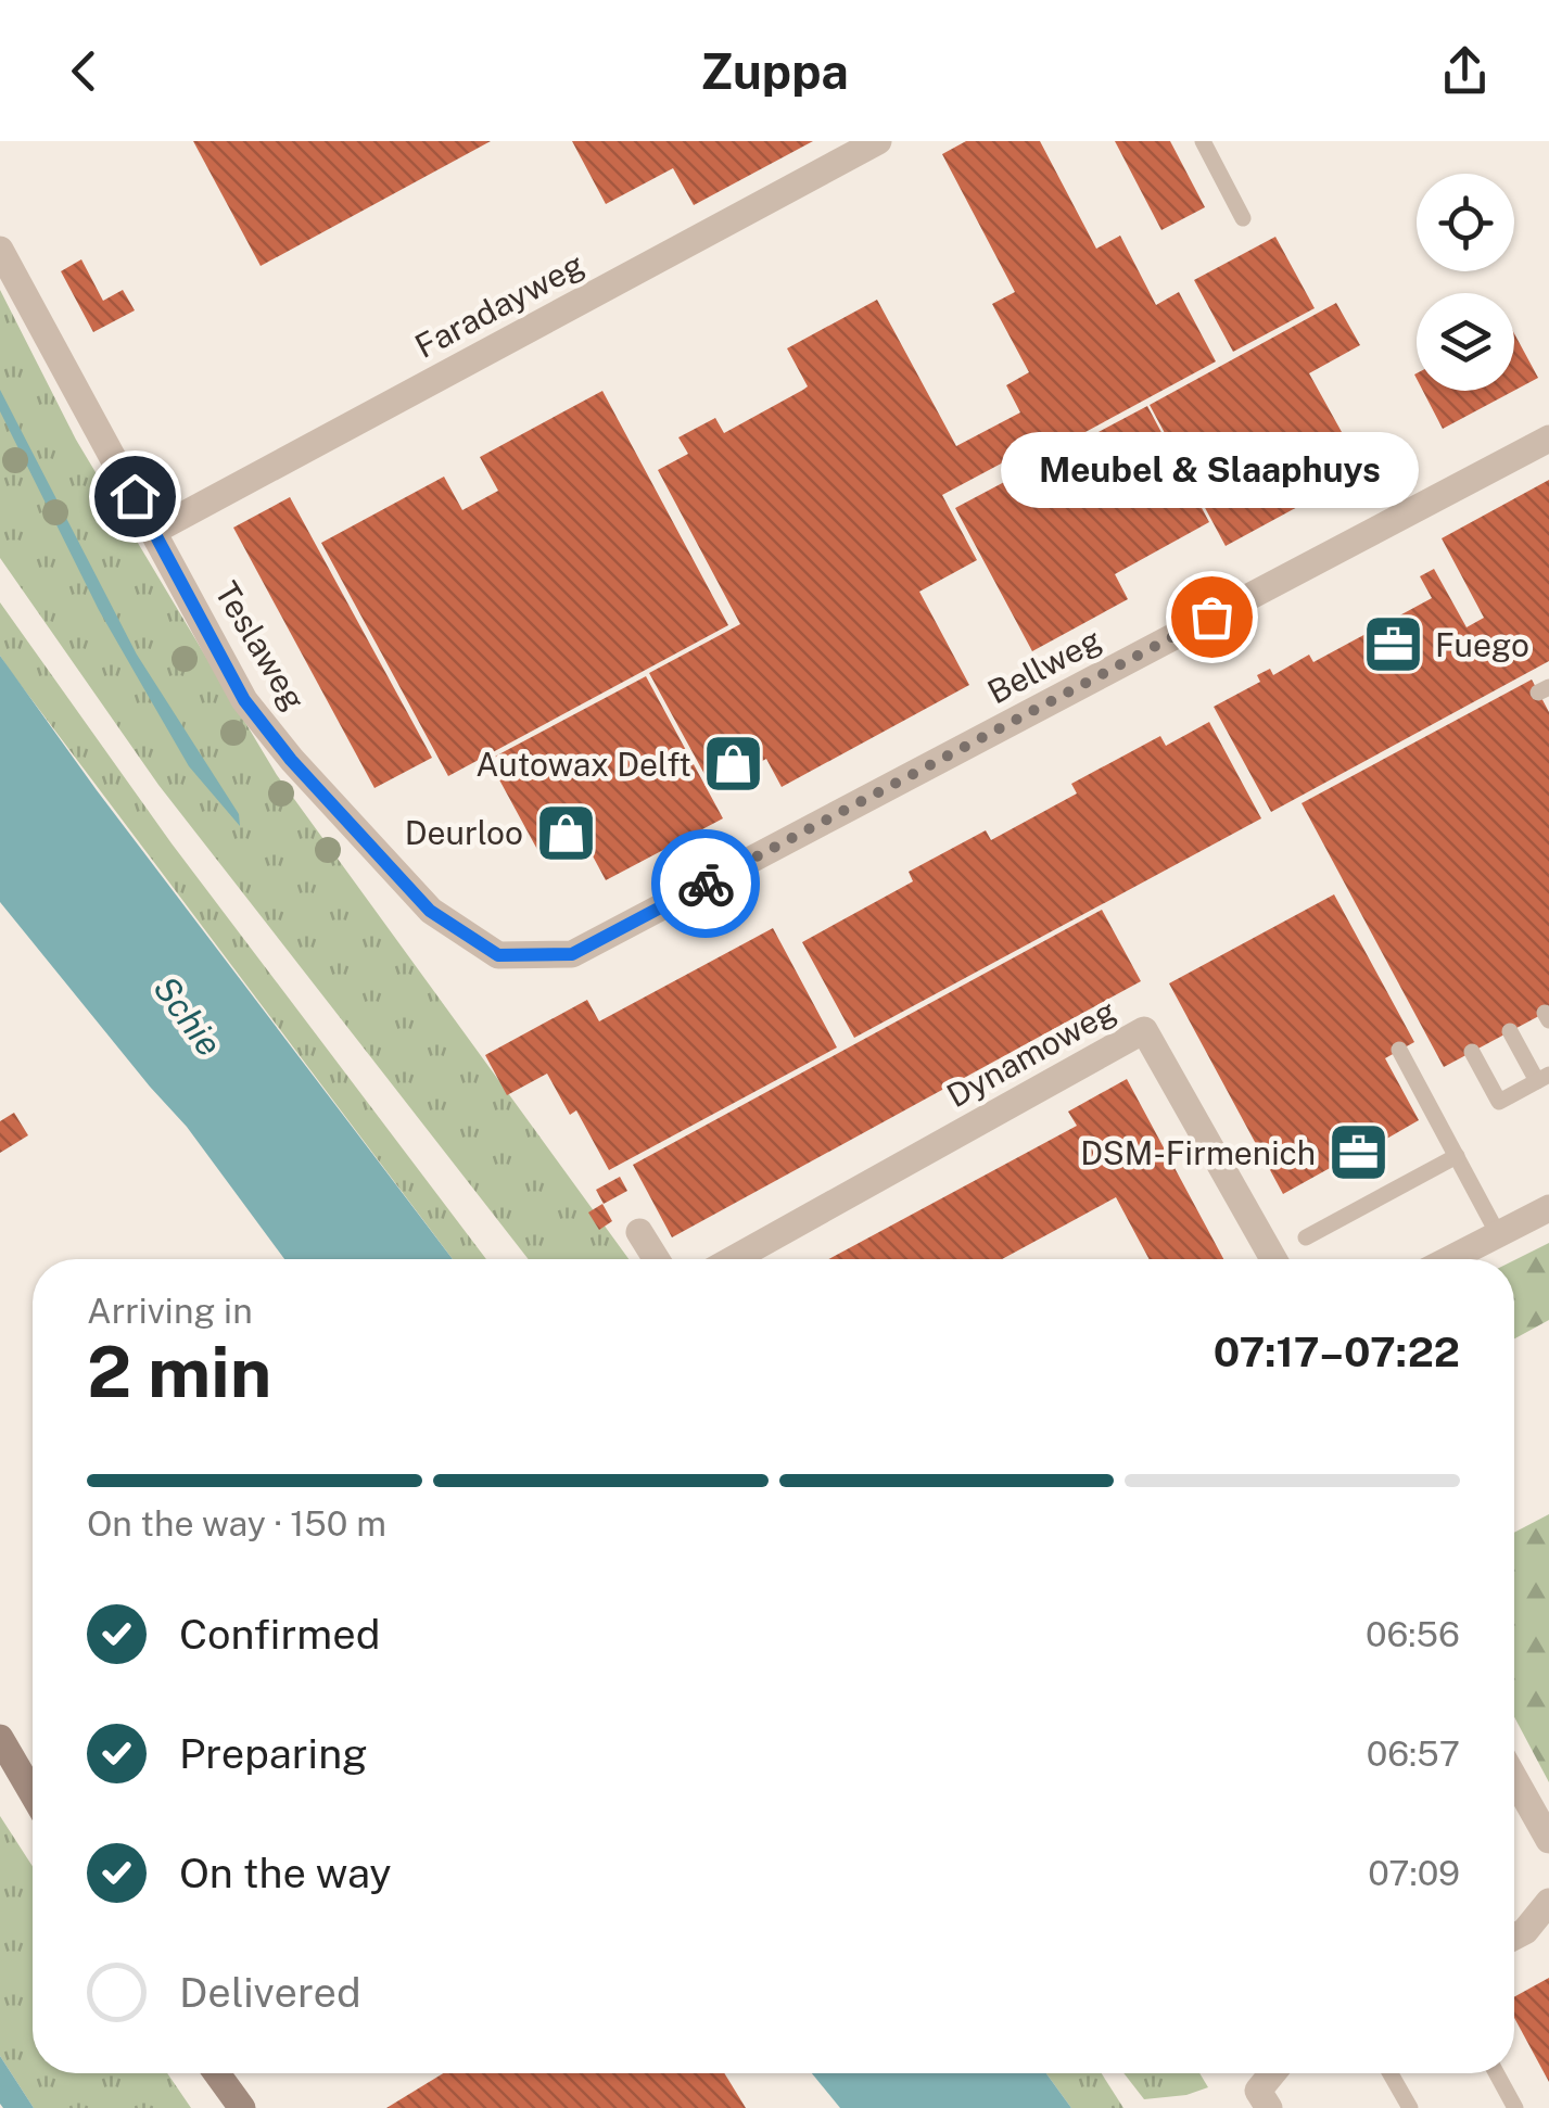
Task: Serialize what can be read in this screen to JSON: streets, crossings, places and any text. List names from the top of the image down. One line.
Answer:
{"streets":{"street":["Faradayweg","Teslaweg","Bellweg","Dynamoweg"]},"crossings":[["Faradayweg","Teslaweg"],["Teslaweg","Bellweg"]],"water":["Schie"],"places":{"other":["Meubel & Slaaphuys"],"office":["Fuego","DSM-Firmenich"],"shop":["Autowax Delft","Deurloo"]},"page":{"header":"Zuppa","bubble":"Meubel & Slaaphuys","heading":["2 min","Arriving in","07:17–07:22"],"bar":"On the way · 150 m","list":[["Confirmed","06:56"],["Preparing","06:57"],["On the way","07:09"],"Delivered"]}}
